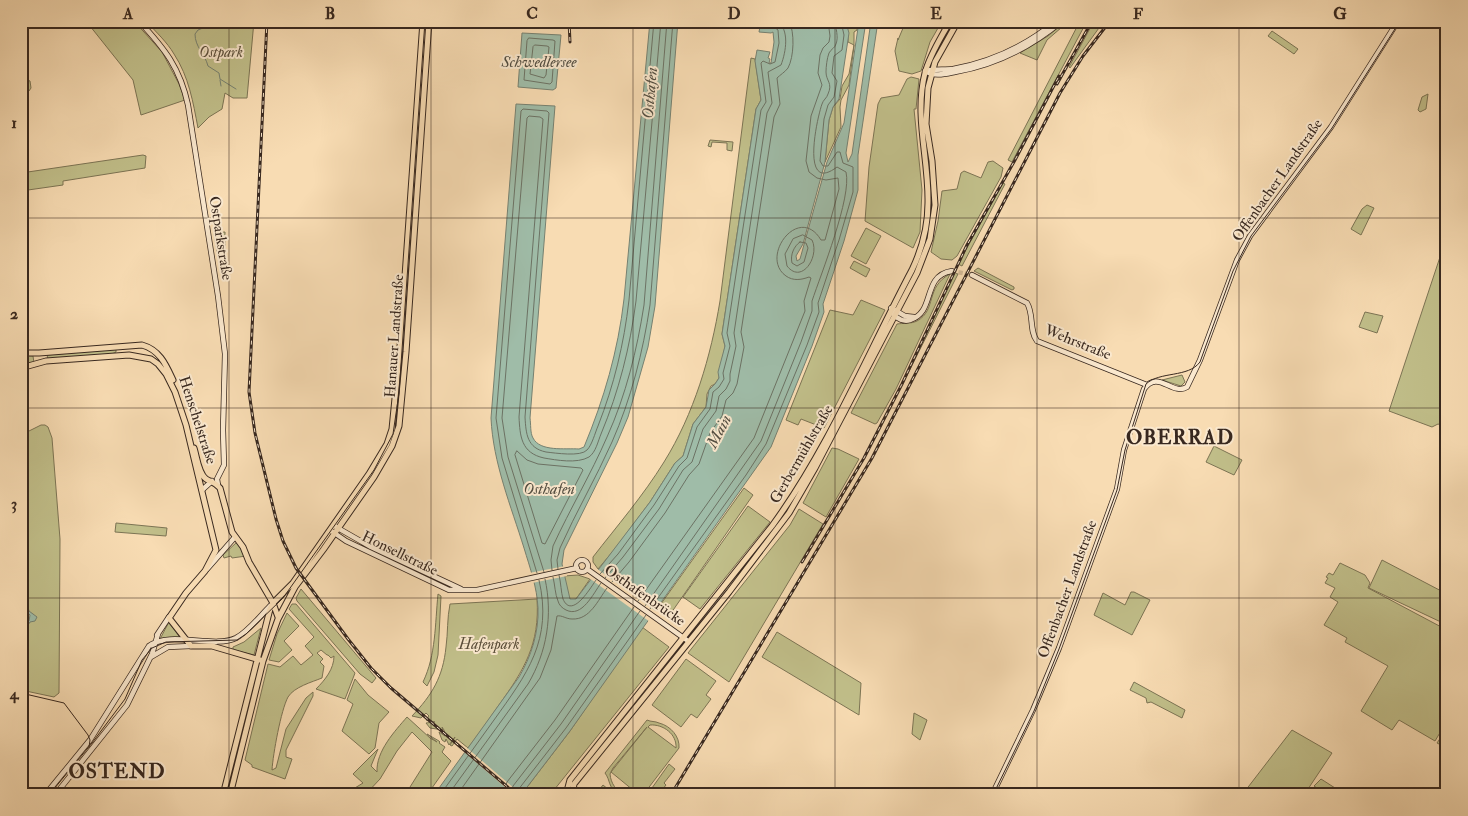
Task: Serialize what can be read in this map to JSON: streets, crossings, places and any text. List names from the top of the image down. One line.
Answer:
{"streets":{"main road":["Offenbacher Landstraße","Ostparkstraße","Hanauer Landstraße","Wehrstraße","Henschelstraße","Gerbermühlstraße","Honsellstraße","Osthafenbrücke"]},"crossings":[["Offenbacher Landstraße","Wehrstraße"],["Hanauer Landstraße","Honsellstraße"],["Gerbermühlstraße","Osthafenbrücke"],["Honsellstraße","Osthafenbrücke"]],"districts":["OBERRAD","OSTEND"],"water":["Schwedlersee","Osthafen","Main"],"parks":["Ostpark","Hafenpark"],"grid":{"columns":["A","B","C","D","E","F","G"],"rows":["1","2","3","4"]}}
